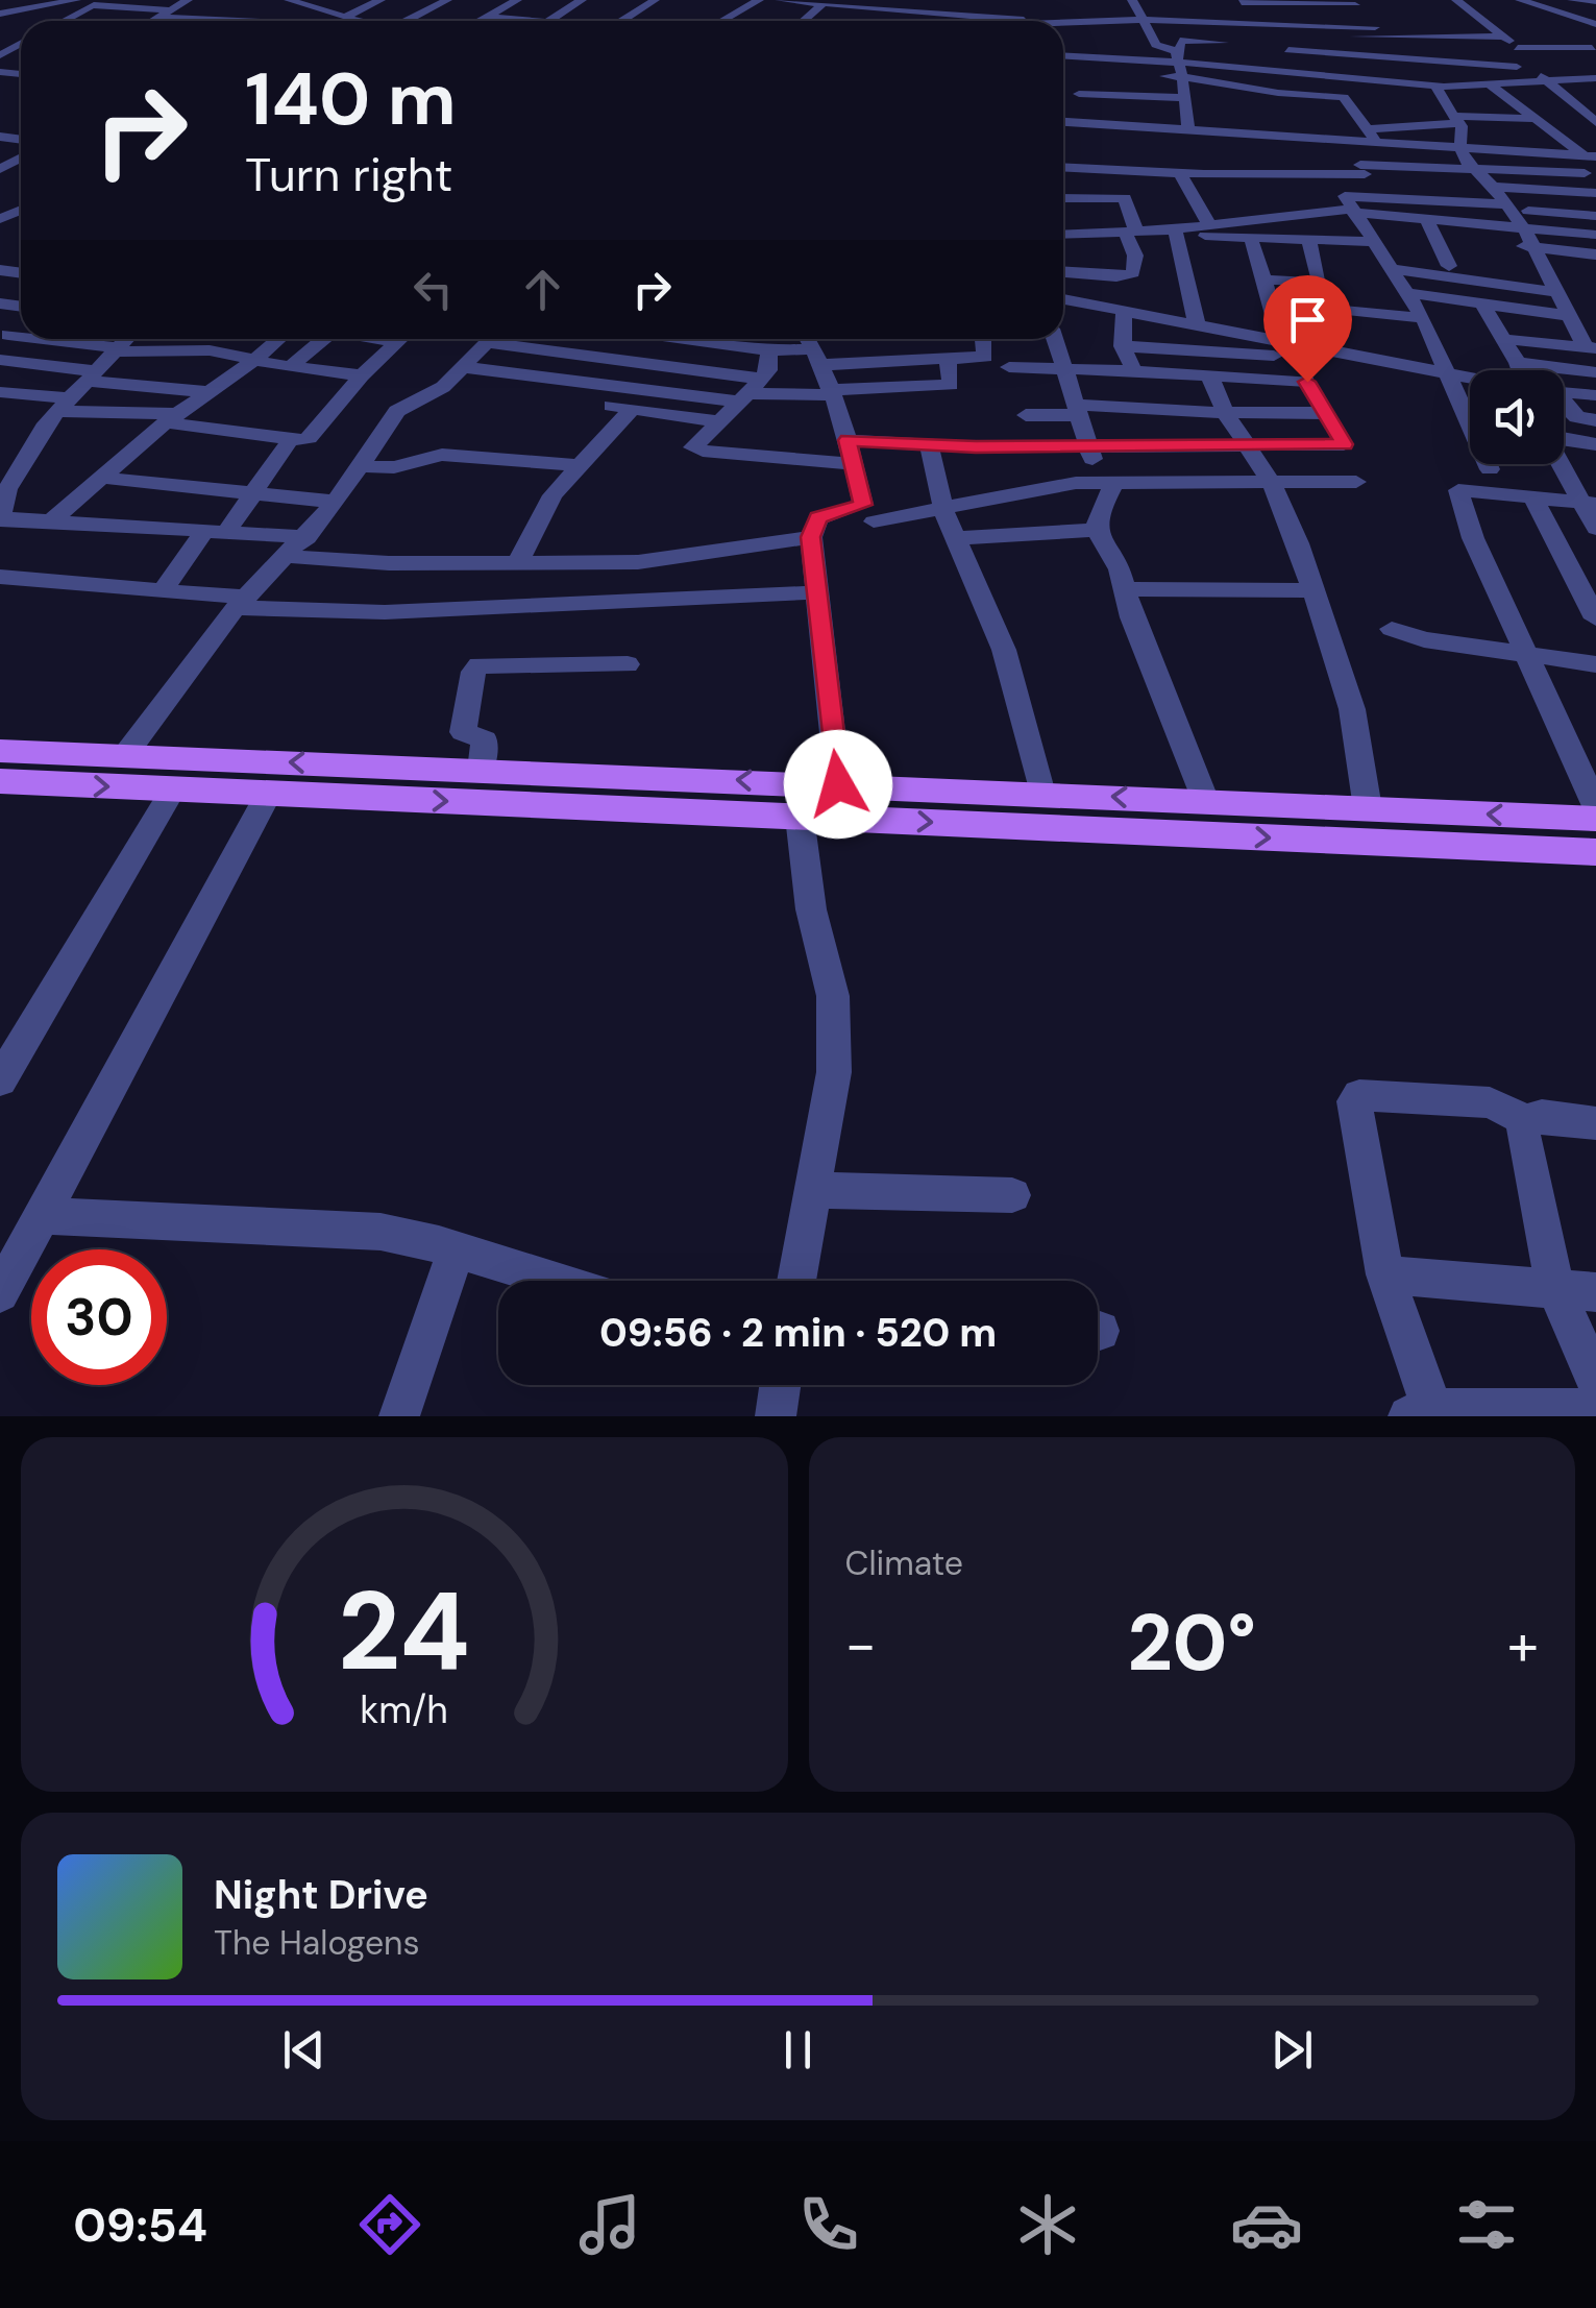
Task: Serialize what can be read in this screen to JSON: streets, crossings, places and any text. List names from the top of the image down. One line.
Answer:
{"page":{"turn":["140 m","Turn right"],"limit":"30","trip":"09:56 · 2 min · 520 m","tile":"Climate","heat":["−","20°","+"],"song":["Night Drive","The Halogens"],"tabs":"09:54","gauge":["24","km/h"]}}
